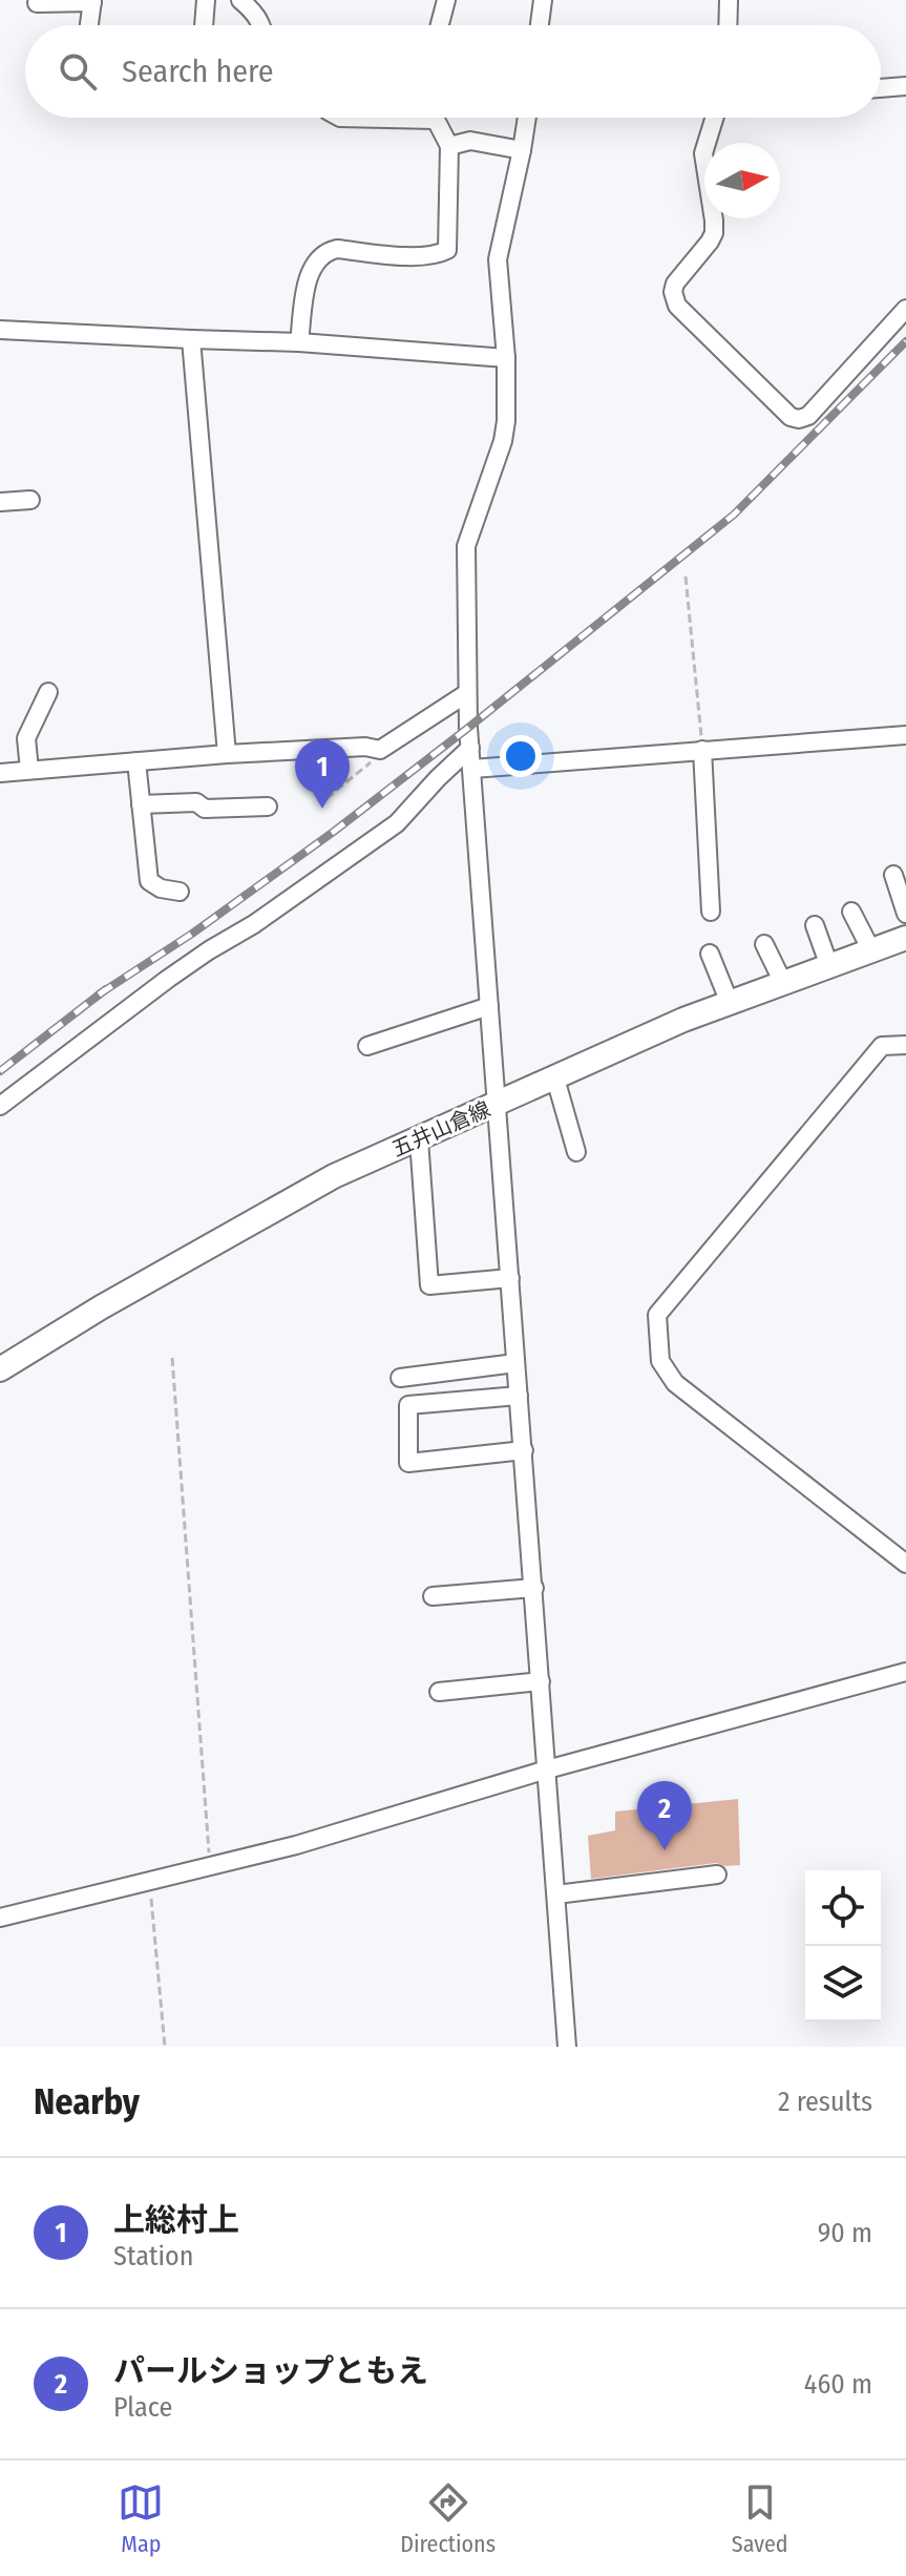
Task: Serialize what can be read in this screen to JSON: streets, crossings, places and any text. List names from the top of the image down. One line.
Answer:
{"streets":{"main road":["五井山倉線"]},"north":"right","page":{"search":"Search here","pins":["1","2"],"heading":["Nearby","2 results"],"list":[{"mark":"1","name":"上総村上","note":"Station","value":"90 m"},{"mark":"2","name":"パールショップともえ","note":"Place","value":"460 m"}],"nav":["Map","Directions","Saved"]}}
